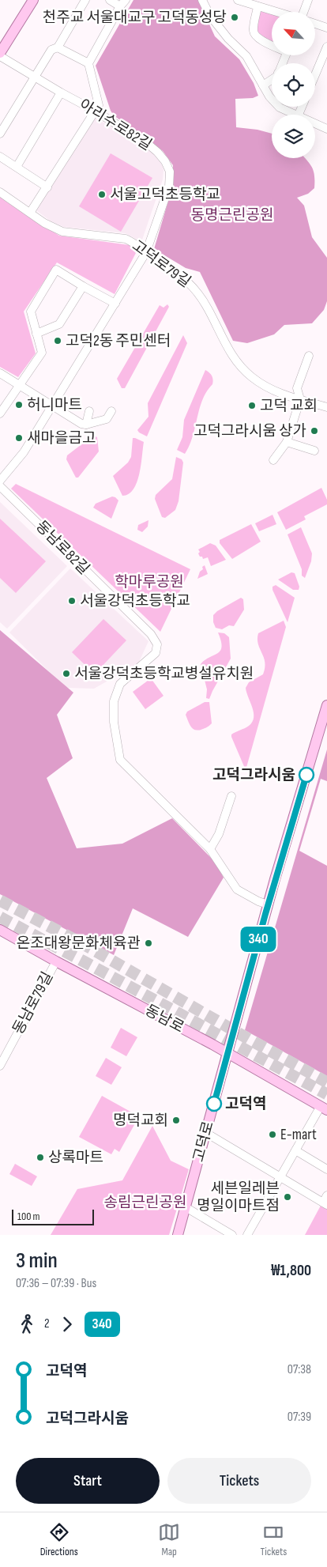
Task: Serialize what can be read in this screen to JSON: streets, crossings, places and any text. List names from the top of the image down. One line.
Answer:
{"streets":{"main road":["동남로","고덕로"],"street":["아리수로82길","고덕로79길","동남로82길","동남로79길"]},"crossings":[["아리수로82길","고덕로79길"],["동남로79길","동남로"],["동남로","고덕로"]],"parks":["동명근린공원","학마루공원","송림근린공원"],"places":["천주교 서울대교구 고덕동성당","서울고덕초등학교","고덕2동 주민센터","허니마트","고덕 교회","고덕그라시움 상가","새마을금고","서울강덕초등학교","서울강덕초등학교병설유치원","고덕그라시움","온조대왕문화체육관","고덕역","명덕교회","E-mart","상록마트","세븐일레븐 명일이마트점"],"lines":["bus line 340"],"scale_bar":"100 m","north":"top left","page":{"on_map":"340","scale":"100 m","heading":["3 min","07:36 – 07:39 · Bus","₩1,800"],"legs":["2","340"],"list":[{"name":"고덕역","value":"07:38"},{"name":"고덕그라시움","value":"07:39"}],"buttons":["Start","Tickets"],"tabs":["Directions","Map","Tickets"]}}
